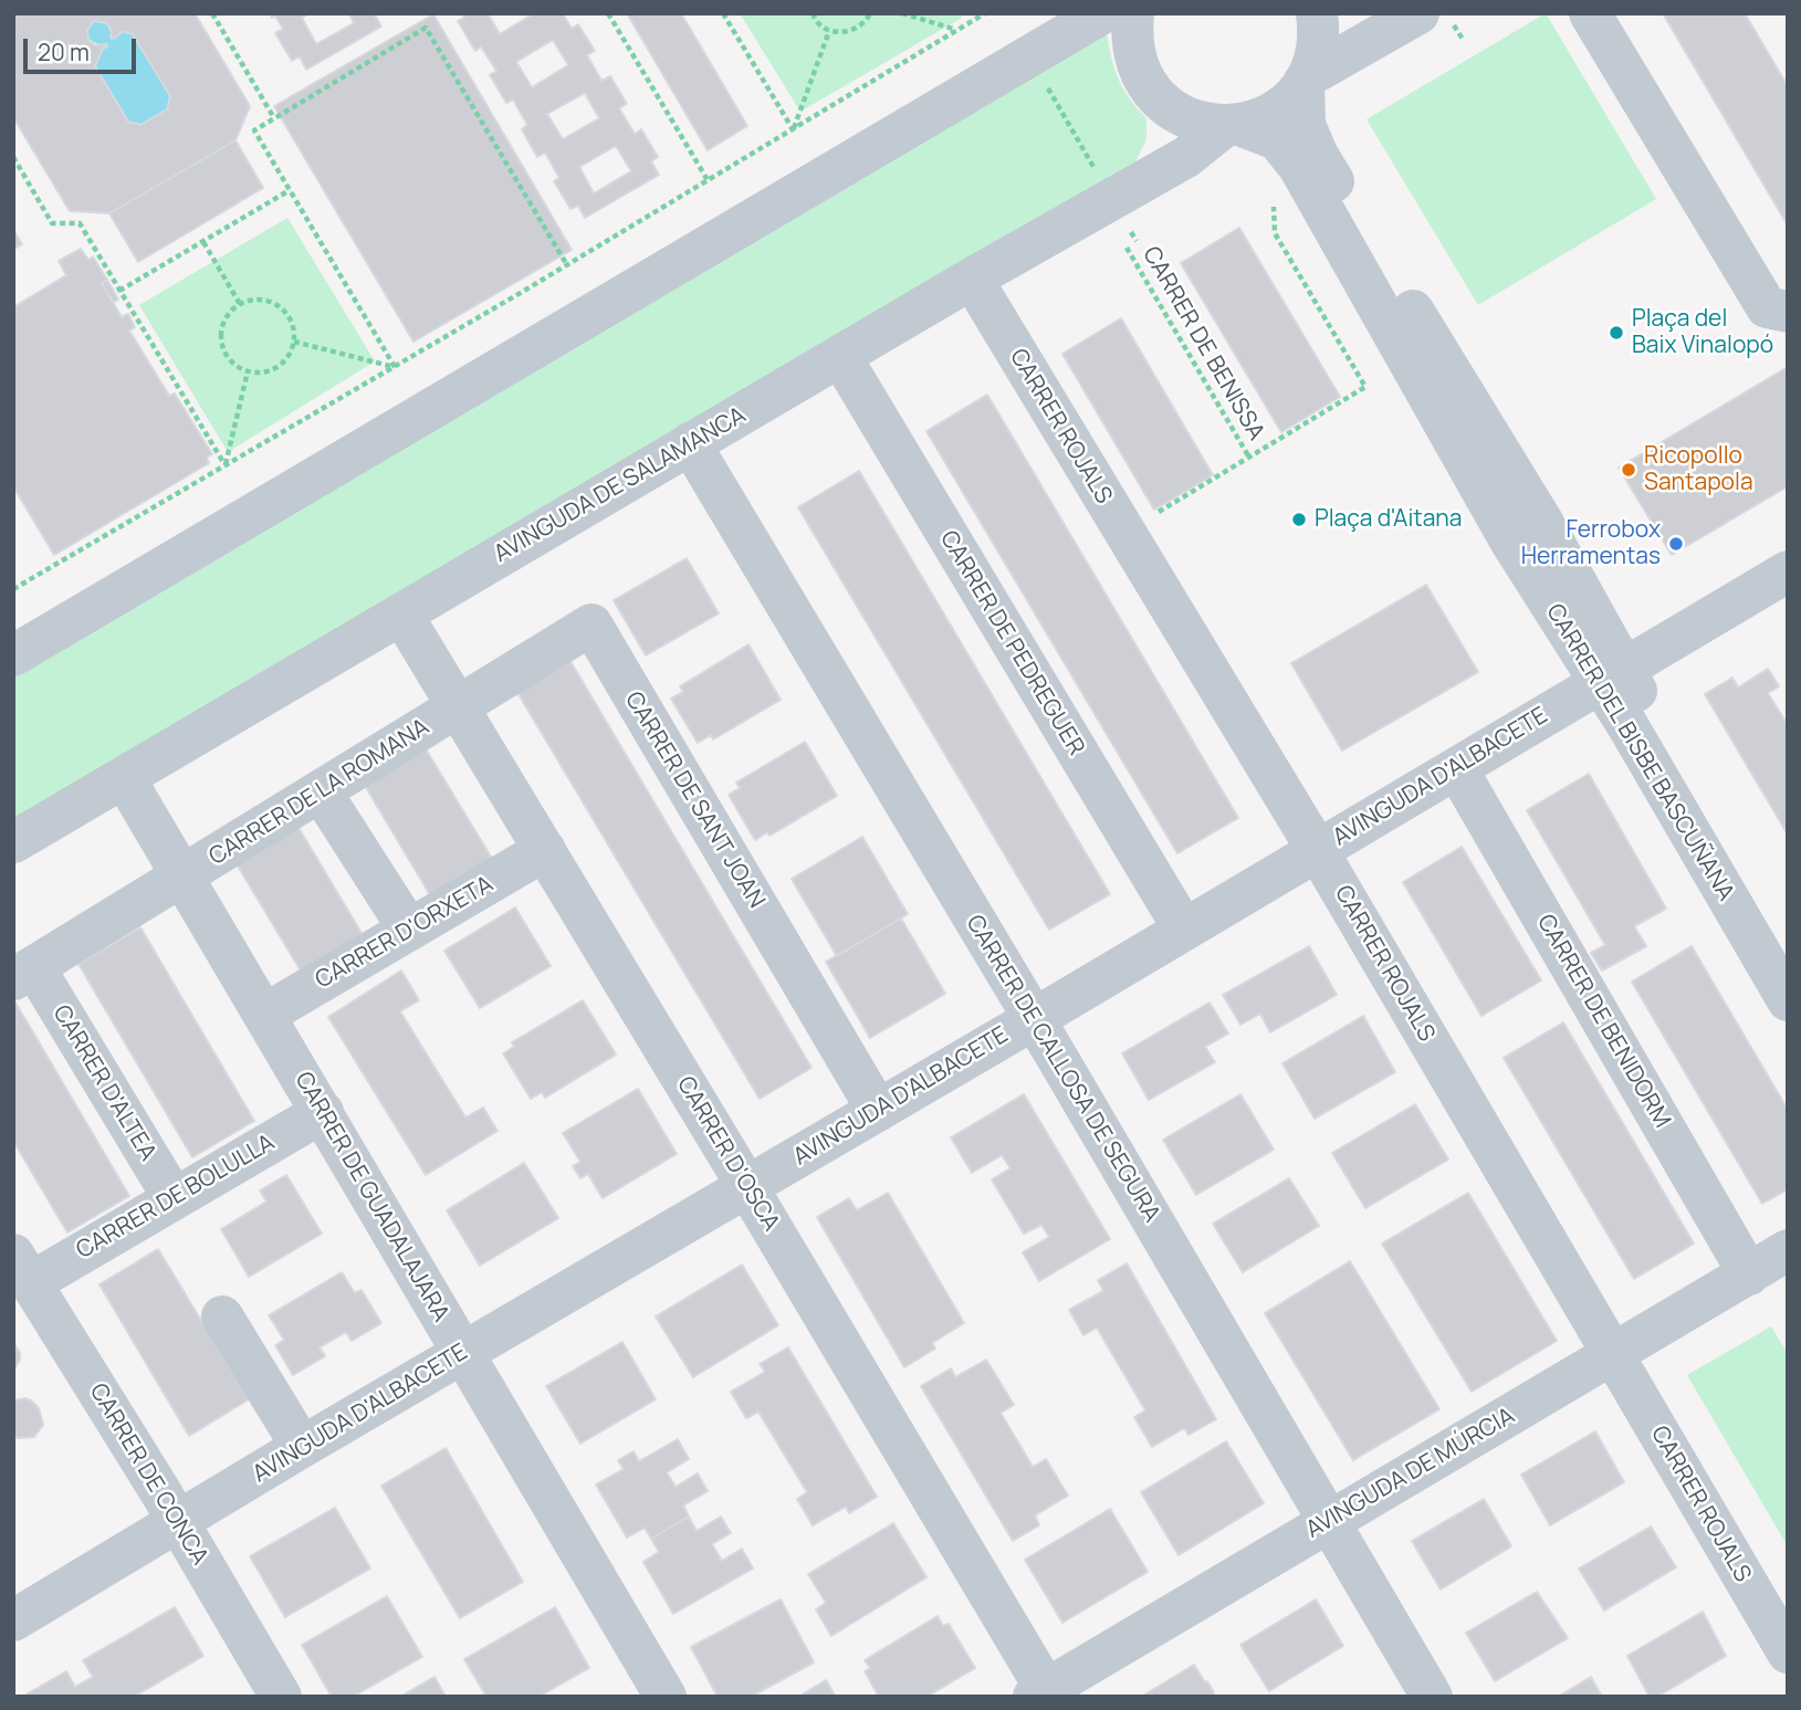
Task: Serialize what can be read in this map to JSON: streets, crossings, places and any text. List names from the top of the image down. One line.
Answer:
{"streets":{"street":["CARRER ROJALS","AVINGUDA DE SALAMANCA","CARRER DE PEDREGUER","CARRER DEL BISBE BASCUÑANA","AVINGUDA D'ALBACETE","CARRER DE LA ROMANA","CARRER DE SANT JOAN","CARRER D'ORXETA","CARRER DE BENIDORM","CARRER DE CALLOSA DE SEGURA","CARRER D'ALTEA","CARRER D'OSCA","CARRER DE BOLULLA","CARRER DE GUADALAJARA","AVINGUDA DE MÚRCIA","CARRER DE CONCA"],"path":["CARRER DE BENISSA"]},"crossings":[["CARRER ROJALS","AVINGUDA DE SALAMANCA"],["CARRER ROJALS","AVINGUDA D'ALBACETE"],["CARRER ROJALS","AVINGUDA DE MÚRCIA"],["AVINGUDA DE SALAMANCA","CARRER DE PEDREGUER"],["AVINGUDA DE SALAMANCA","CARRER DEL BISBE BASCUÑANA"],["AVINGUDA DE SALAMANCA","CARRER DE CALLOSA DE SEGURA"],["AVINGUDA DE SALAMANCA","CARRER D'OSCA"],["AVINGUDA DE SALAMANCA","CARRER DE GUADALAJARA"],["CARRER DE PEDREGUER","AVINGUDA D'ALBACETE"],["CARRER DEL BISBE BASCUÑANA","AVINGUDA D'ALBACETE"],["AVINGUDA D'ALBACETE","CARRER DE SANT JOAN"],["AVINGUDA D'ALBACETE","CARRER DE BENIDORM"],["AVINGUDA D'ALBACETE","CARRER DE CALLOSA DE SEGURA"],["AVINGUDA D'ALBACETE","CARRER D'OSCA"],["AVINGUDA D'ALBACETE","CARRER DE GUADALAJARA"],["AVINGUDA D'ALBACETE","CARRER DE CONCA"],["CARRER DE LA ROMANA","CARRER DE SANT JOAN"],["CARRER DE LA ROMANA","CARRER D'ALTEA"],["CARRER DE LA ROMANA","CARRER D'OSCA"],["CARRER DE LA ROMANA","CARRER DE GUADALAJARA"],["CARRER DE SANT JOAN","CARRER D'OSCA"],["CARRER D'ORXETA","CARRER D'OSCA"],["CARRER D'ORXETA","CARRER DE GUADALAJARA"],["CARRER DE BENIDORM","AVINGUDA DE MÚRCIA"],["CARRER DE CALLOSA DE SEGURA","AVINGUDA DE MÚRCIA"],["CARRER D'ALTEA","CARRER DE BOLULLA"],["CARRER D'OSCA","AVINGUDA DE MÚRCIA"],["CARRER DE BOLULLA","CARRER DE GUADALAJARA"],["CARRER DE BOLULLA","CARRER DE CONCA"]],"places":["Plaça del Baix Vinalopó","Ricopollo Santapola","Plaça d'Aitana","Ferrobox Herramentas"],"scale_bar":"20 m"}
